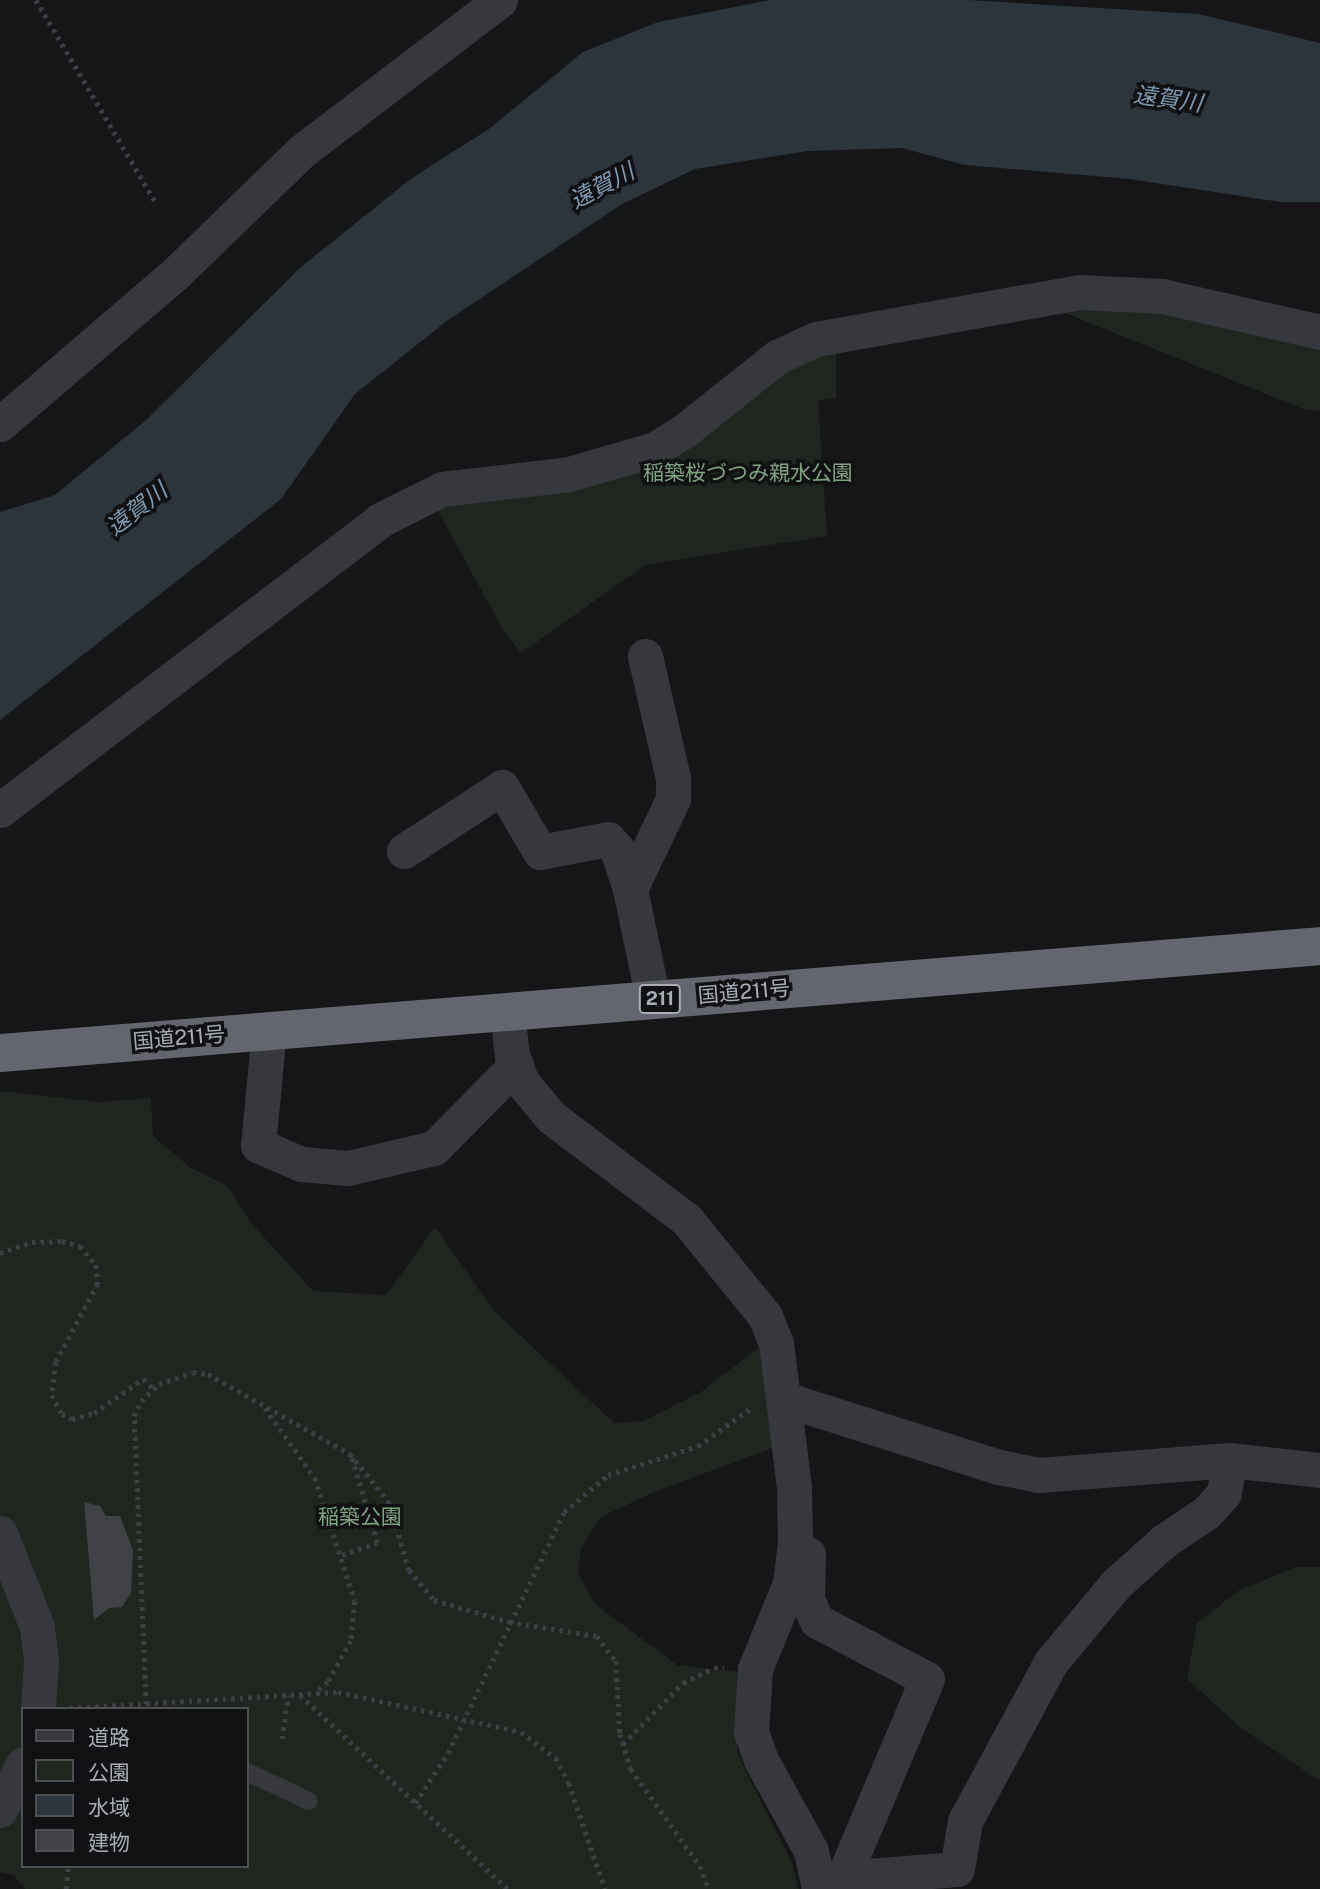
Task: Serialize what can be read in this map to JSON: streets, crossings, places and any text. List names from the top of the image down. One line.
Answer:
{"streets":{"highway":["国道211号","211"]},"water":["遠賀川"],"parks":["稲築桜づつみ親水公園","稲築公園"],"legend":["道路","公園","水域","建物"]}
